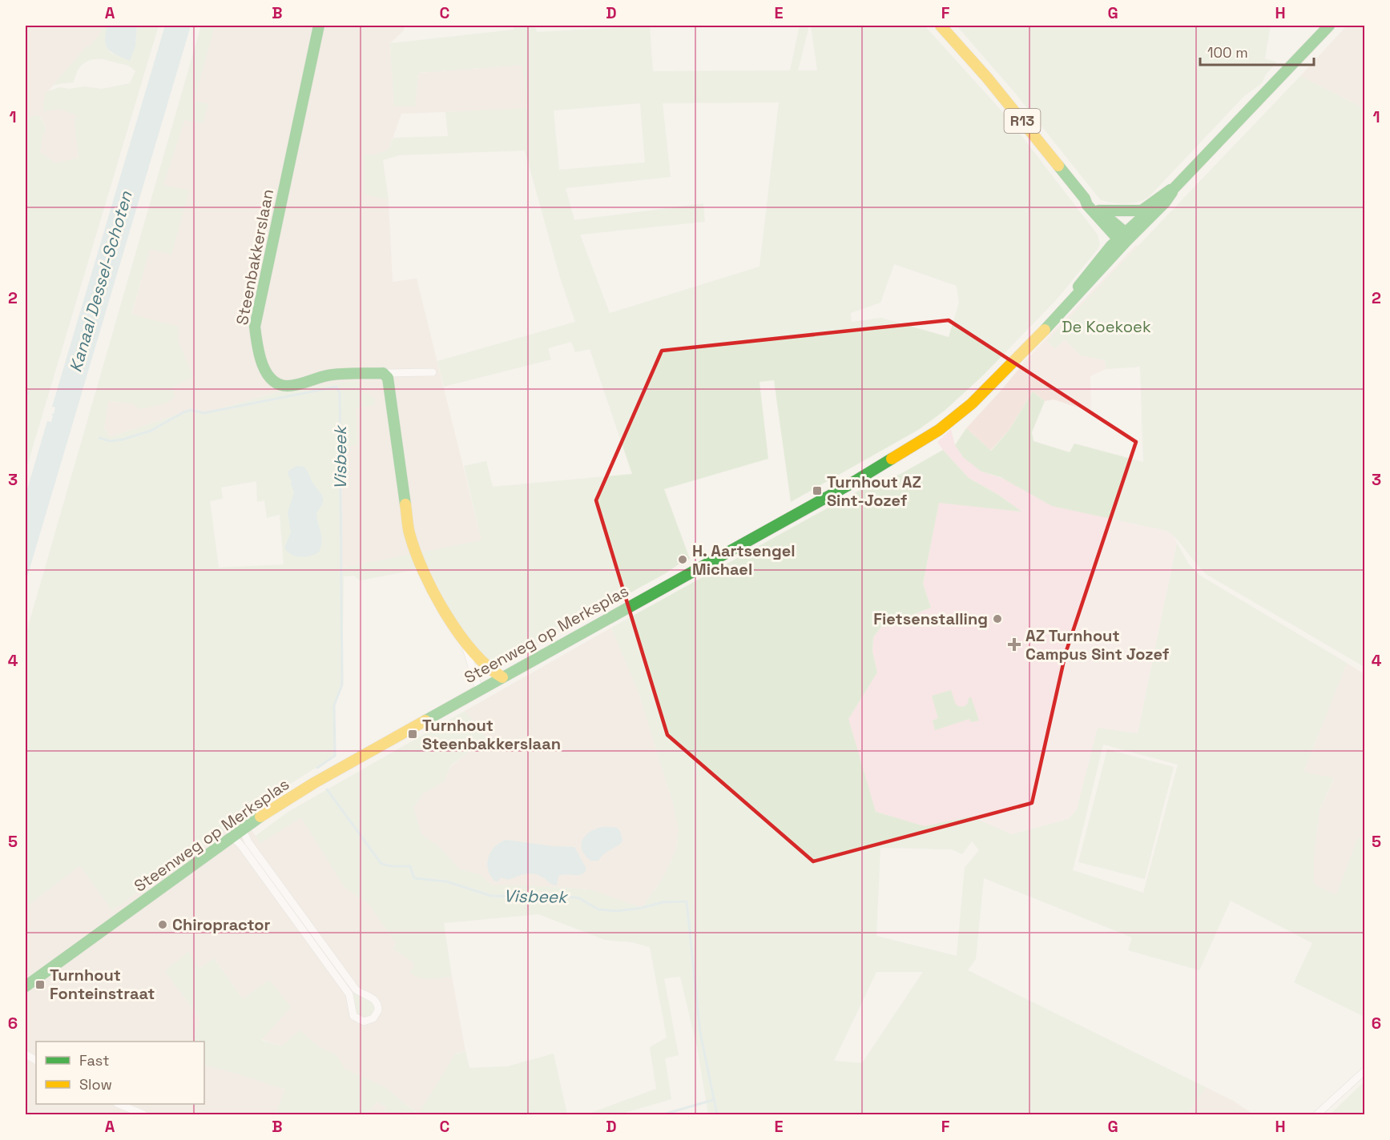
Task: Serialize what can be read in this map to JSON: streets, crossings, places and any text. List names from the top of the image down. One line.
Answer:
{"streets":{"street":["R13","Steenbakkerslaan","Steenweg op Merksplas"]},"crossings":[["R13","Steenweg op Merksplas"]],"water":["Kanaal Dessel-Schoten","Visbeek"],"parks":["De Koekoek"],"places":{"transit":["Turnhout AZ Sint-Jozef","Turnhout Steenbakkerslaan","Turnhout Fonteinstraat"],"other":["H. Aartsengel Michael","Fietsenstalling","Chiropractor"],"health":["AZ Turnhout Campus Sint Jozef"]},"legend":["Fast","Slow"],"scale_bar":"100 m","grid":{"columns":["A","B","C","D","E","F","G","H"],"rows":["1","2","3","4","5","6"]}}
